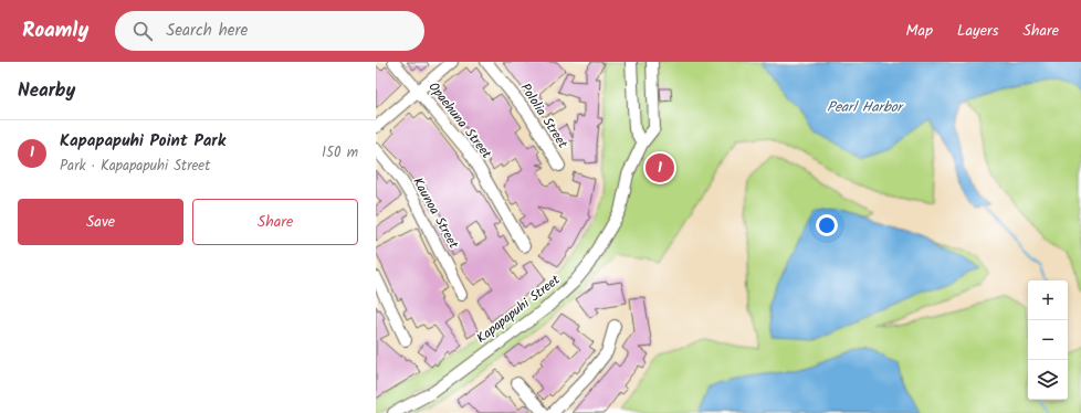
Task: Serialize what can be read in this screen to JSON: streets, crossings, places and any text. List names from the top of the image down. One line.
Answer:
{"streets":{"street":["Pololia Street","Opaehuna Street","Kaunoa Street","Kapapapuhi Street"]},"water":["Pearl Harbor"],"page":{"header":"Roamly","search":"Search here","nav":["Map","Layers","Share"],"heading":"Nearby","list":[{"mark":"1","name":"Kapapapuhi Point Park","note":"Park · Kapapapuhi Street","value":"150 m"}],"pins":"1","buttons":["Save","Share"],"map_buttons":["+","−"]}}
